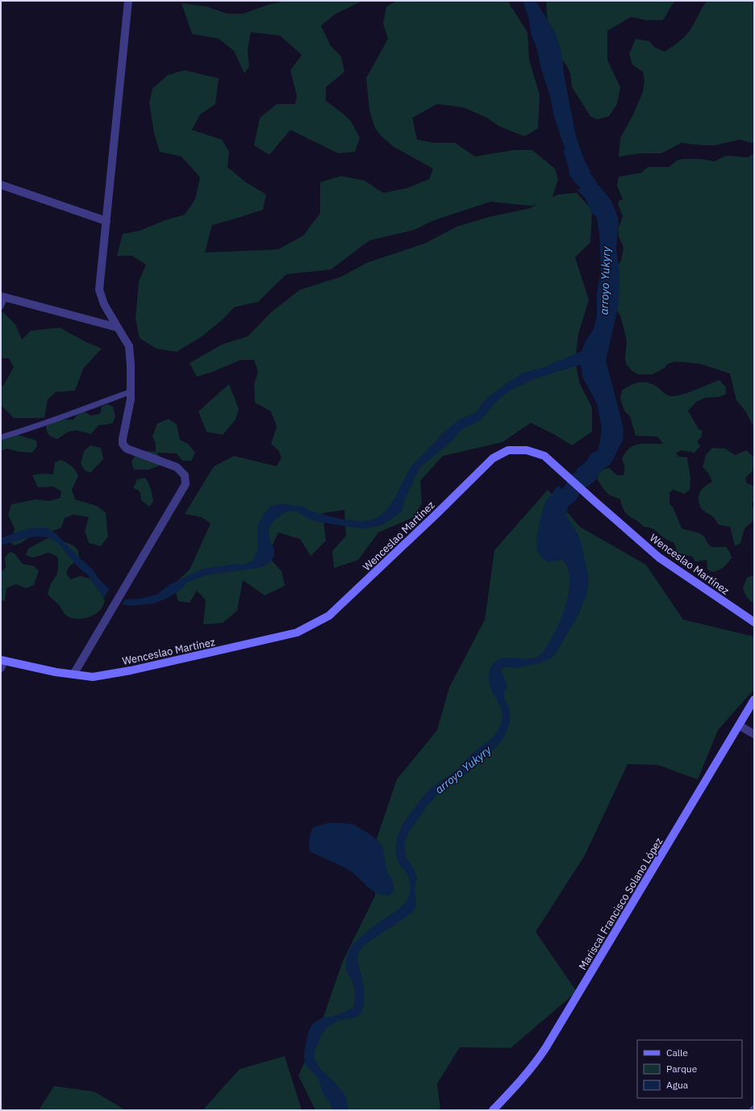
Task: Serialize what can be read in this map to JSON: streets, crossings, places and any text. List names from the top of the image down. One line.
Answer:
{"streets":{"main road":["Wenceslao Martínez","Mariscal Francisco Solano López"]},"water":["arroyo Yukyry"],"legend":["Calle","Parque","Agua"]}
